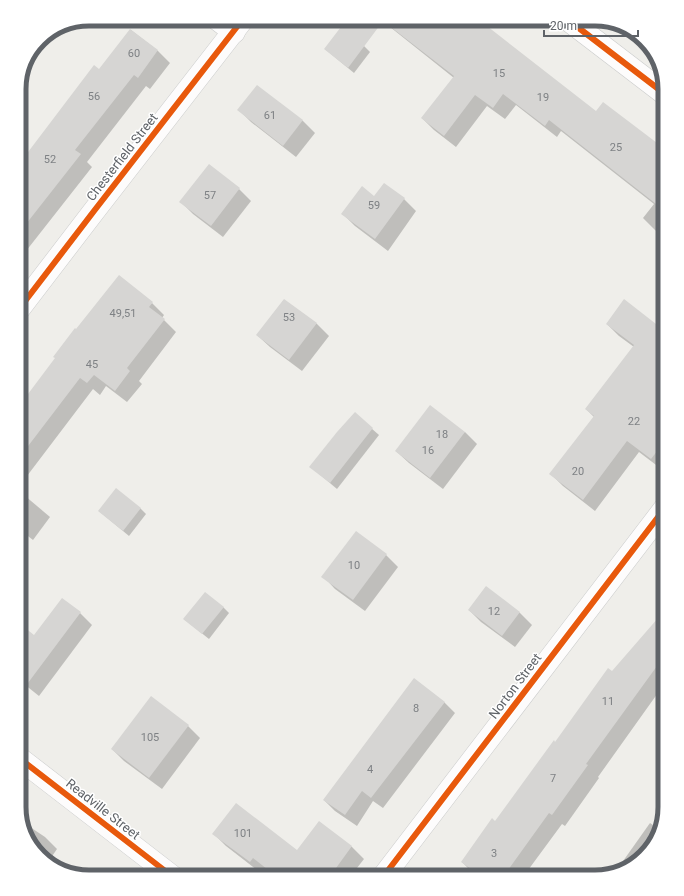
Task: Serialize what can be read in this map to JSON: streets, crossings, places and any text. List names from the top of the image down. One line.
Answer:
{"streets":{"street":["Chesterfield Street","Norton Street","Readville Street"]},"house_numbers":["60","15","56","19","61","25","52","57","59","49,51","53","45","22","18","16","20","10","12","11","8","105","4","7","101","3"],"scale_bar":"20 m"}
